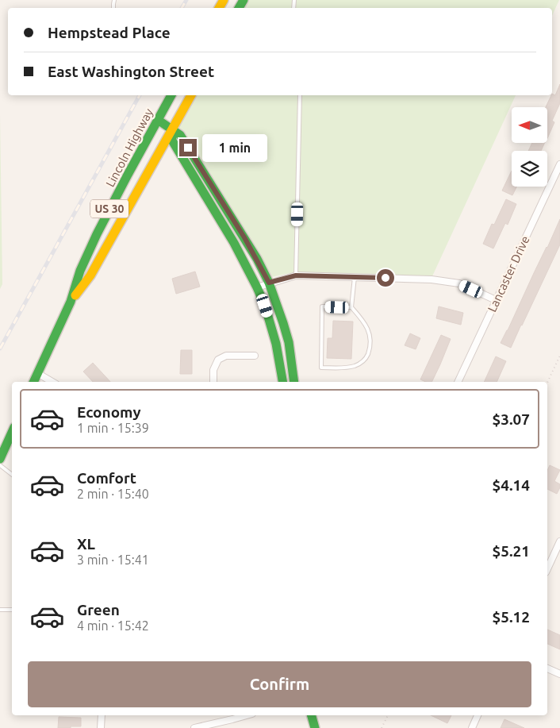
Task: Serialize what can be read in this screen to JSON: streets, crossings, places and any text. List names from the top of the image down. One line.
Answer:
{"streets":{"main road":["Lincoln Highway","US 30"],"street":["Lancaster Drive"]},"north":"left","page":{"banner":["Hempstead Place","East Washington Street"],"bubble":"1 min","list":[{"name":"Economy","note":"1 min · 15:39","value":"$3.07"},{"name":"Comfort","note":"2 min · 15:40","value":"$4.14"},{"name":"XL","note":"3 min · 15:41","value":"$5.21"},{"name":"Green","note":"4 min · 15:42","value":"$5.12"}],"buttons":"Confirm"}}
